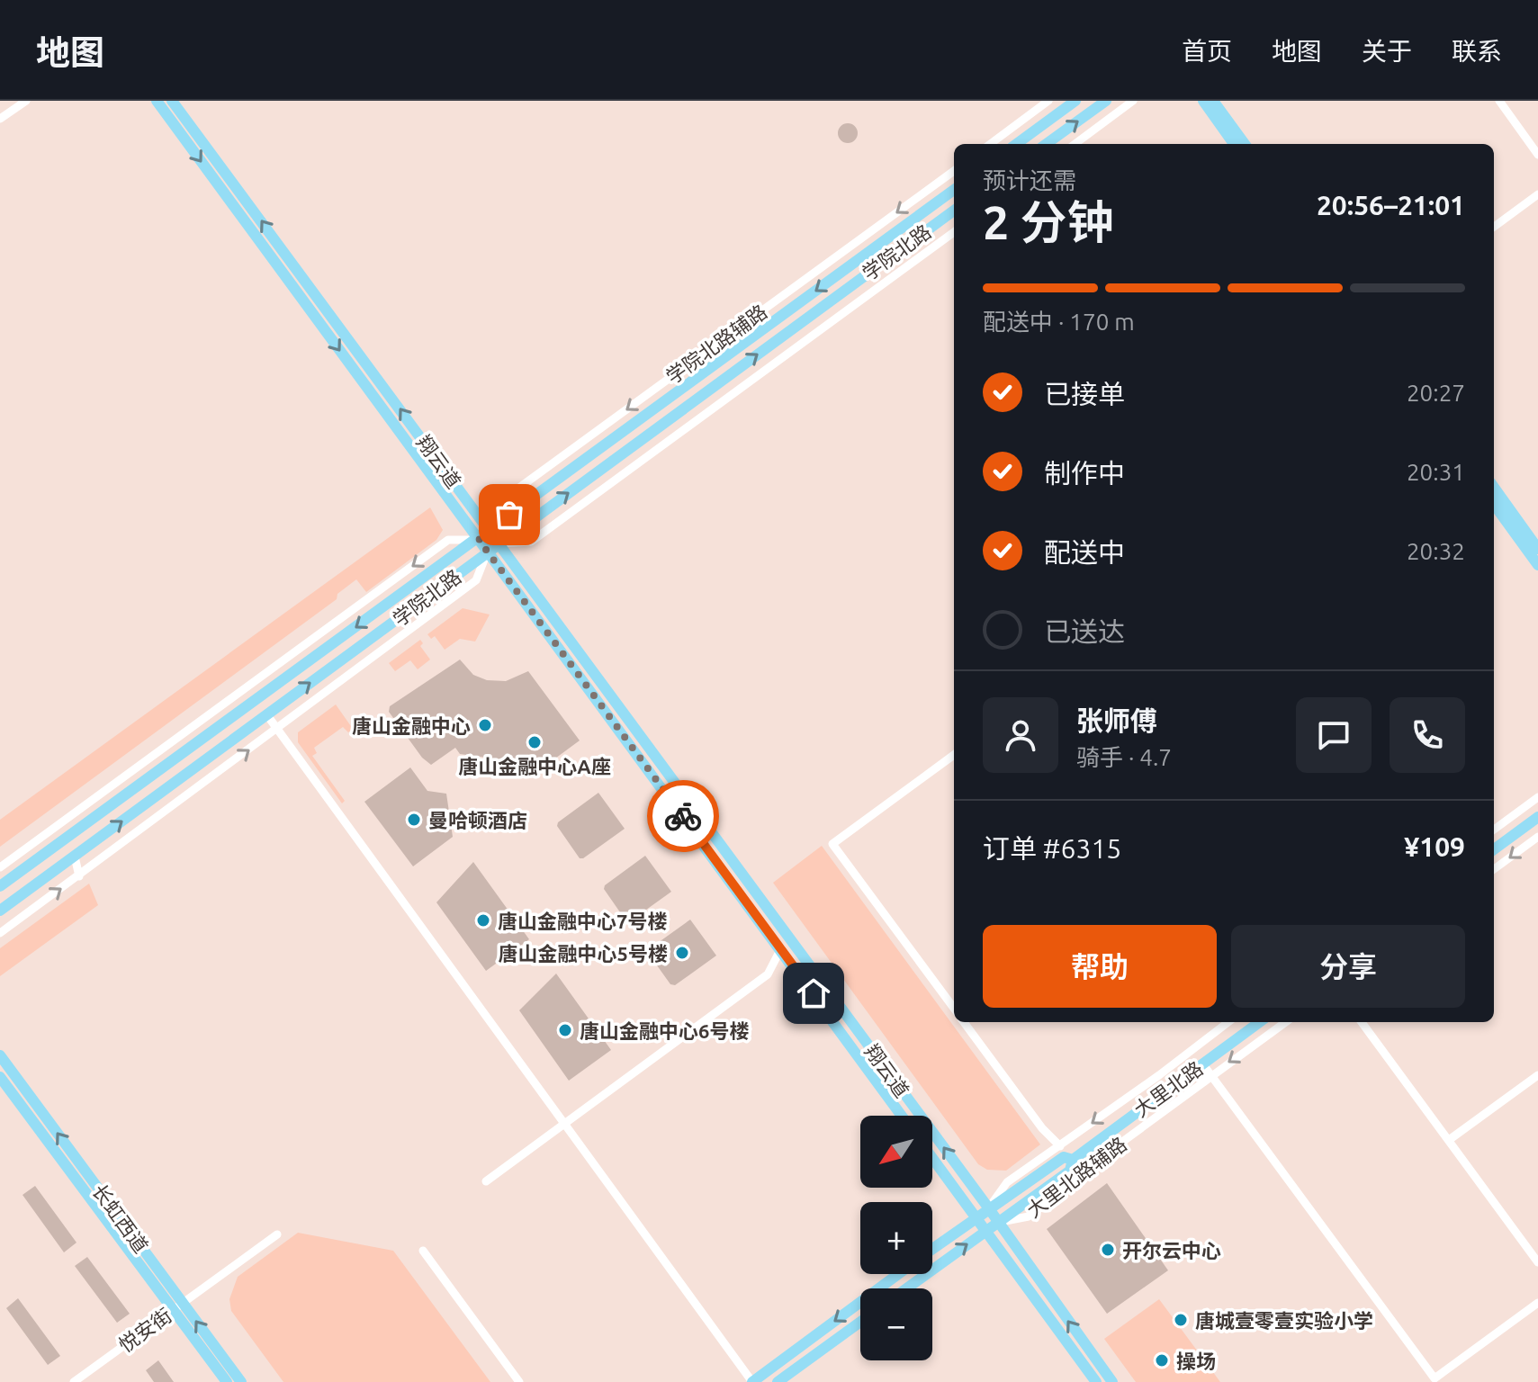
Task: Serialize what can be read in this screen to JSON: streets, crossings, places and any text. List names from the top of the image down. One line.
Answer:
{"streets":{"main road":["学院北路","翔云道","大里北路","长虹西道"],"street":["学院北路辅路","大里北路辅路","悦安街"]},"crossings":[["学院北路","学院北路辅路"],["学院北路","翔云道"],["学院北路辅路","翔云道"],["翔云道","大里北路"],["翔云道","大里北路辅路"],["大里北路","大里北路辅路"],["长虹西道","悦安街"]],"places":["唐山金融中心","唐山金融中心A座","曼哈顿酒店","唐山金融中心7号楼","唐山金融中心5号楼","唐山金融中心6号楼","开尔云中心","唐城壹零壹实验小学","操场"],"north":"bottom left","page":{"header":"地图","nav":["首页","地图","关于","联系"],"heading":["2 分钟","预计还需","20:56–21:01"],"panel":["张师傅","骑手 · 4.7","订单 #6315","¥109"],"bar":"配送中 · 170 m","list":[["已接单","20:27"],["制作中","20:31"],["配送中","20:32"],"已送达"],"buttons":["帮助","分享"],"map_buttons":["+","−"]}}
